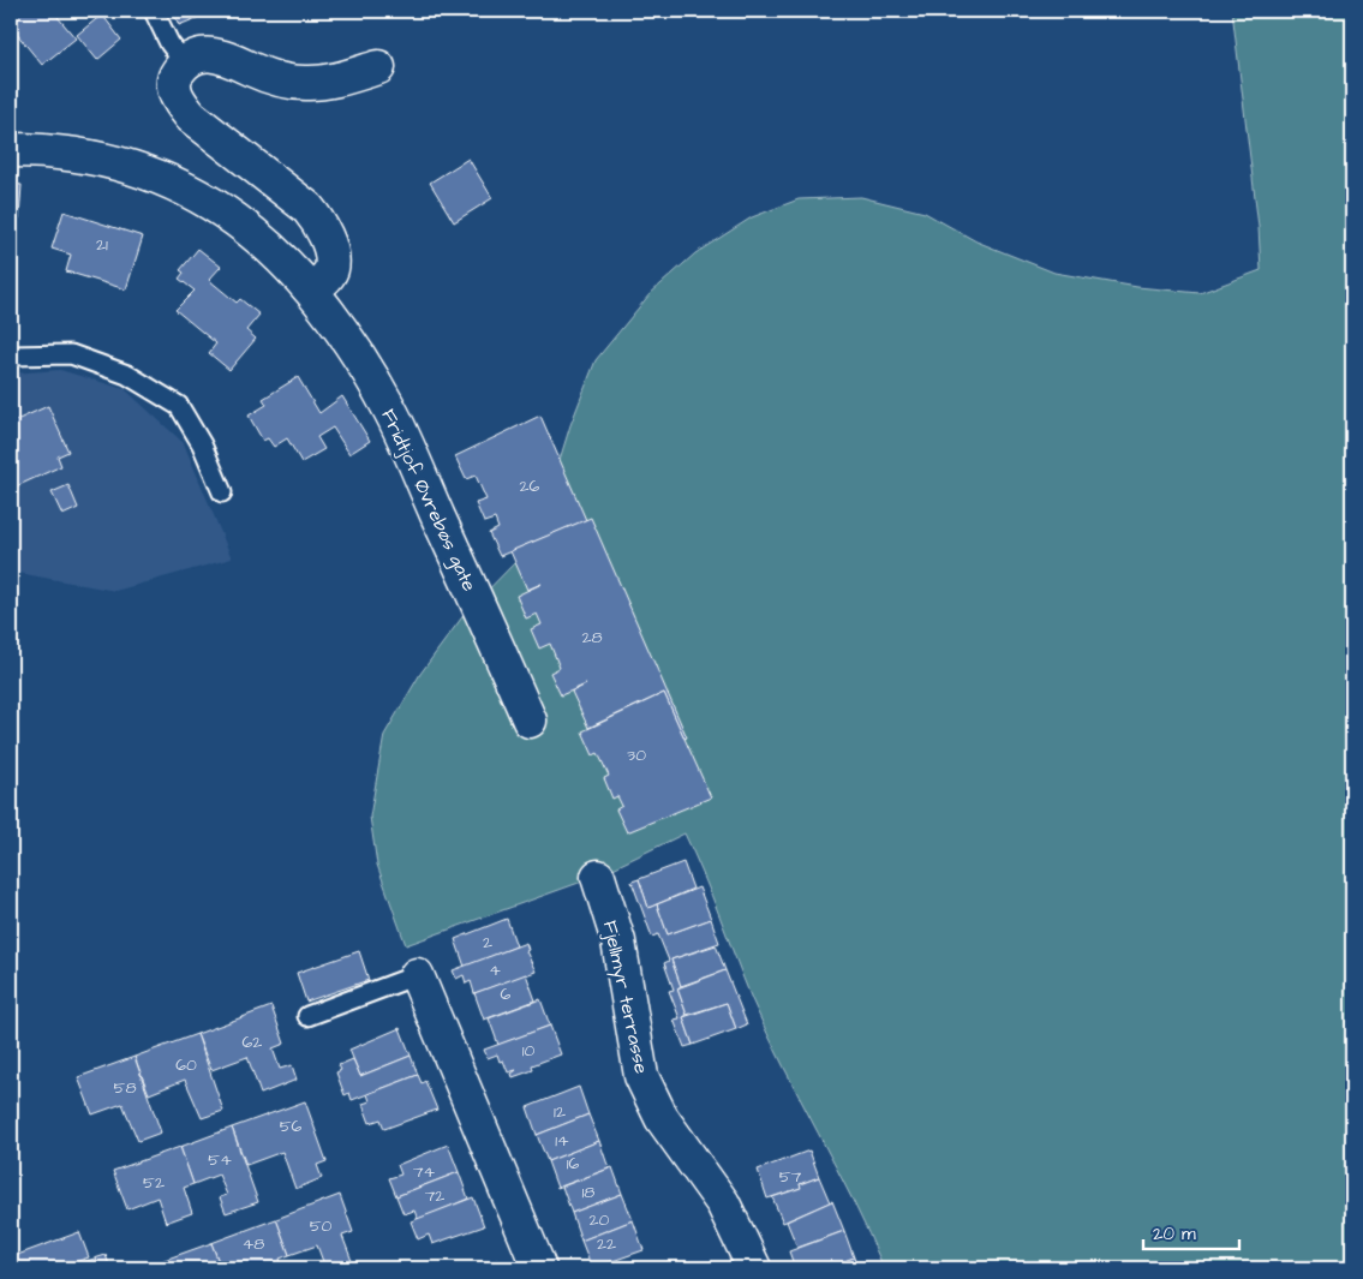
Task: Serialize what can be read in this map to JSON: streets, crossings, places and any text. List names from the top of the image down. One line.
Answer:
{"streets":{"street":["Fridtjof Øvrebøs gate","Fjellmyr terrasse"]},"house_numbers":["21","26","28","30","2","4","6","62","10","60","58","12","56","14","54","16","74","57","52","18","72","20","50","48","22"],"scale_bar":"20 m"}
